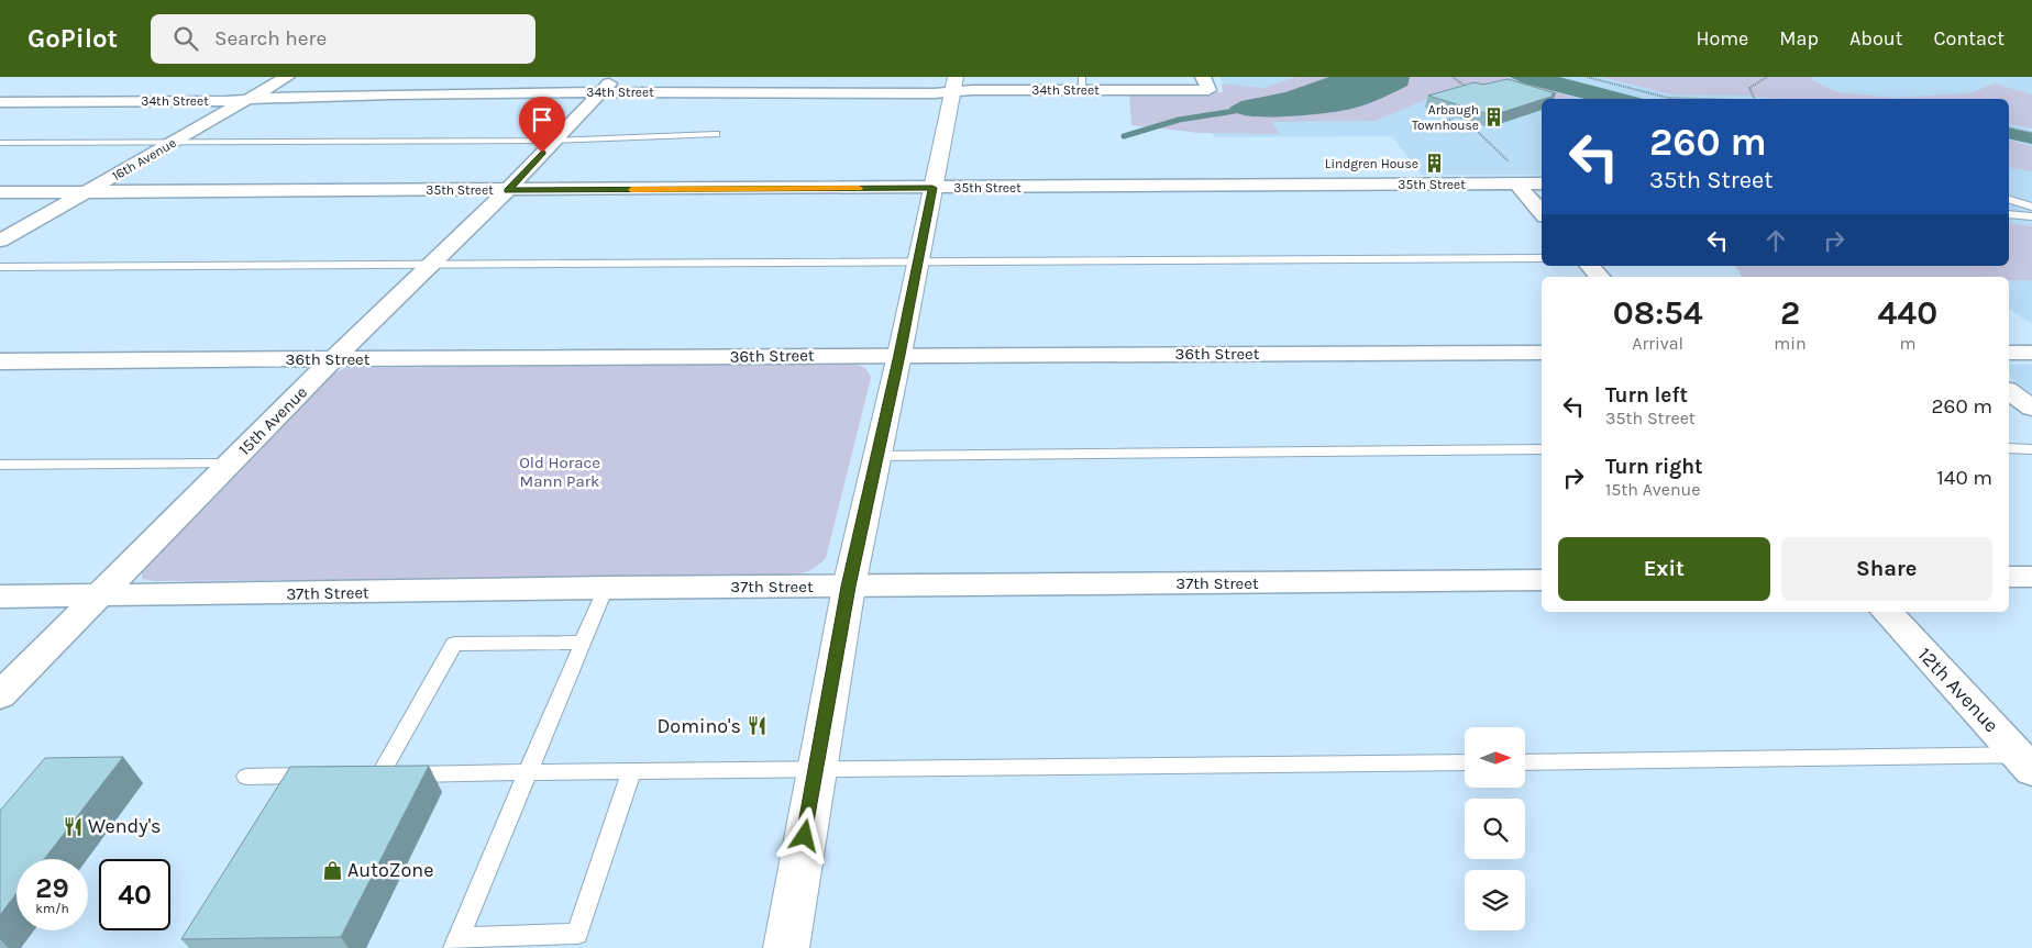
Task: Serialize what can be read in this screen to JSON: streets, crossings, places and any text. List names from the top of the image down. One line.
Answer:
{"streets":{"street":["34th Street","16th Avenue","35th Street","36th Street","15th Avenue","37th Street","12th Avenue"]},"crossings":[["34th Street","16th Avenue"],["34th Street","15th Avenue"],["16th Avenue","35th Street"],["35th Street","15th Avenue"],["36th Street","15th Avenue"],["15th Avenue","37th Street"]],"parks":["Old Horace Mann Park"],"places":{"building":["Arbaugh Townhouse","Lindgren House"],"restaurant":["Domino's","Wendy's"],"shop":["AutoZone"]},"north":"right","page":{"header":"GoPilot","search":"Search here","nav":["Home","Map","About","Contact"],"turn":["260 m","35th Street"],"eta":["08:54","Arrival","2","min","440","m"],"list":[{"name":"Turn left","note":"35th Street","value":"260 m"},{"name":"Turn right","note":"15th Avenue","value":"140 m"}],"buttons":["Exit","Share"],"speed":"29 km/h","limit":"40"}}
